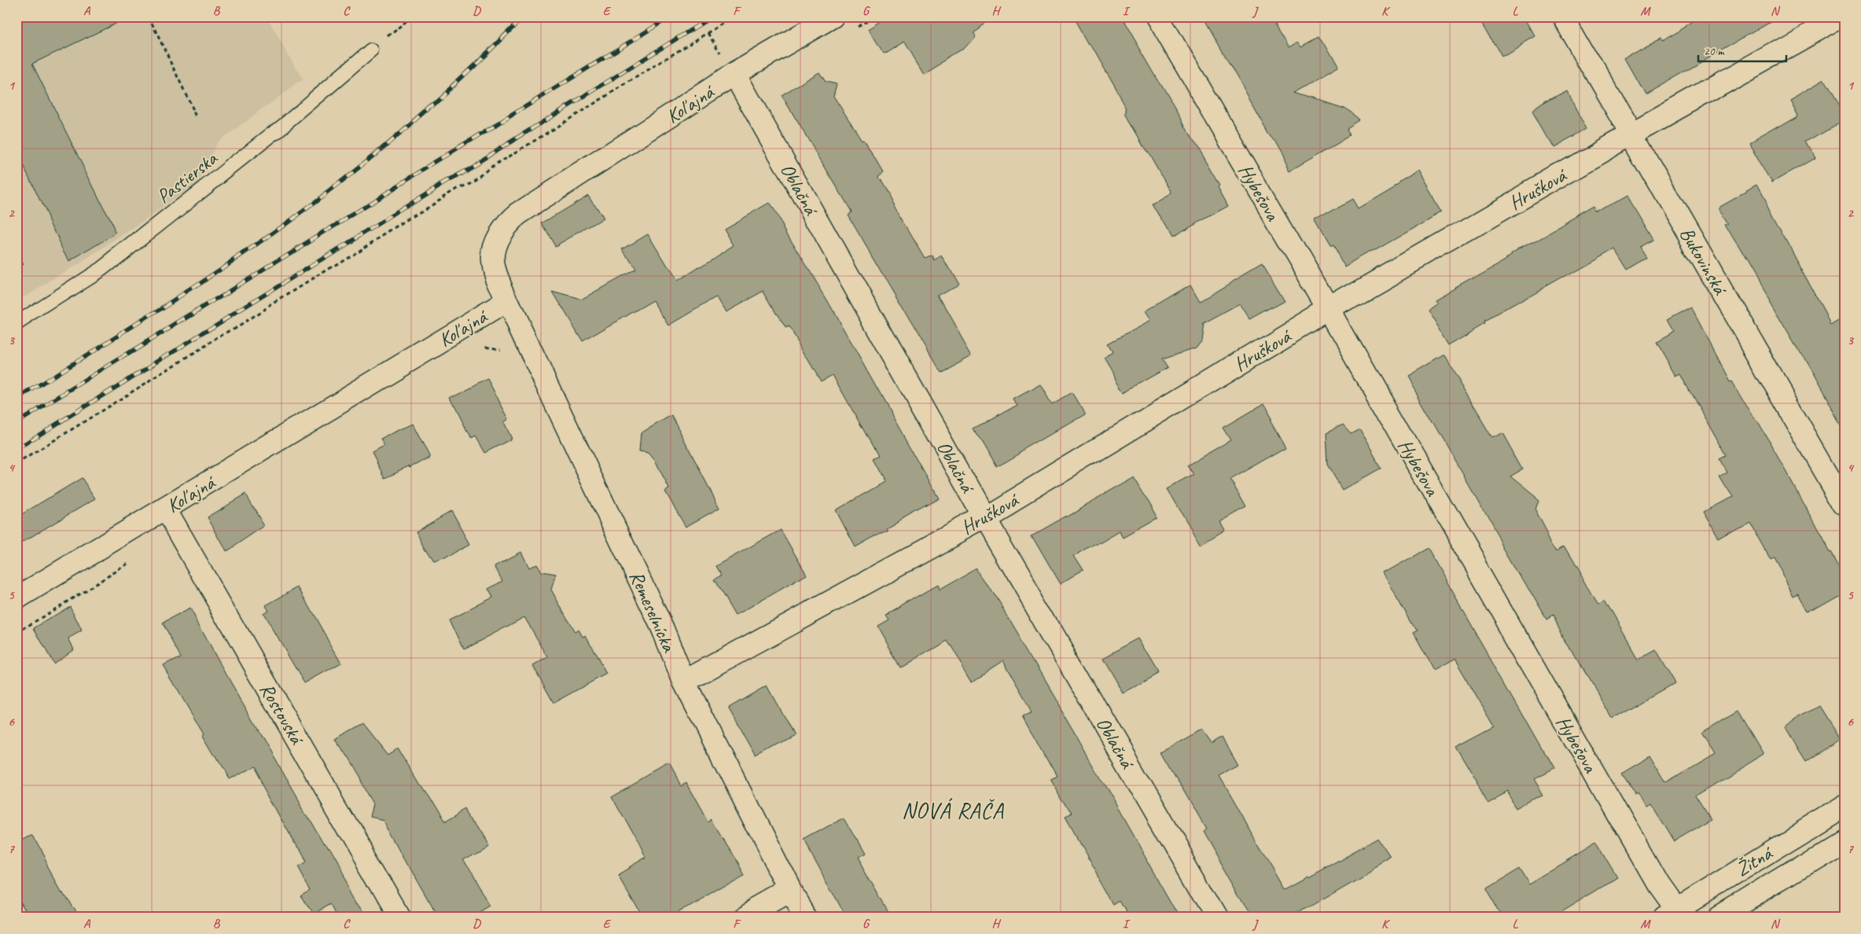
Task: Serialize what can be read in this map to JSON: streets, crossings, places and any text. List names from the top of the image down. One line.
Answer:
{"streets":{"street":["Koľajná","Oblačná","Hrušková","Hybešova","Bukovinská","Remeselnícka","Rostovská","Žitná"],"lane":["Pastierska"]},"crossings":[["Koľajná","Oblačná"],["Koľajná","Remeselnícka"],["Koľajná","Rostovská"],["Oblačná","Hrušková"],["Hrušková","Hybešova"],["Hrušková","Bukovinská"],["Hrušková","Remeselnícka"],["Hybešova","Žitná"]],"districts":["NOVÁ RAČA"],"scale_bar":"20 m","grid":{"columns":["A","B","C","D","E","F","G","H","I","J","K","L","M","N"],"rows":["1","2","3","4","5","6","7"]}}
